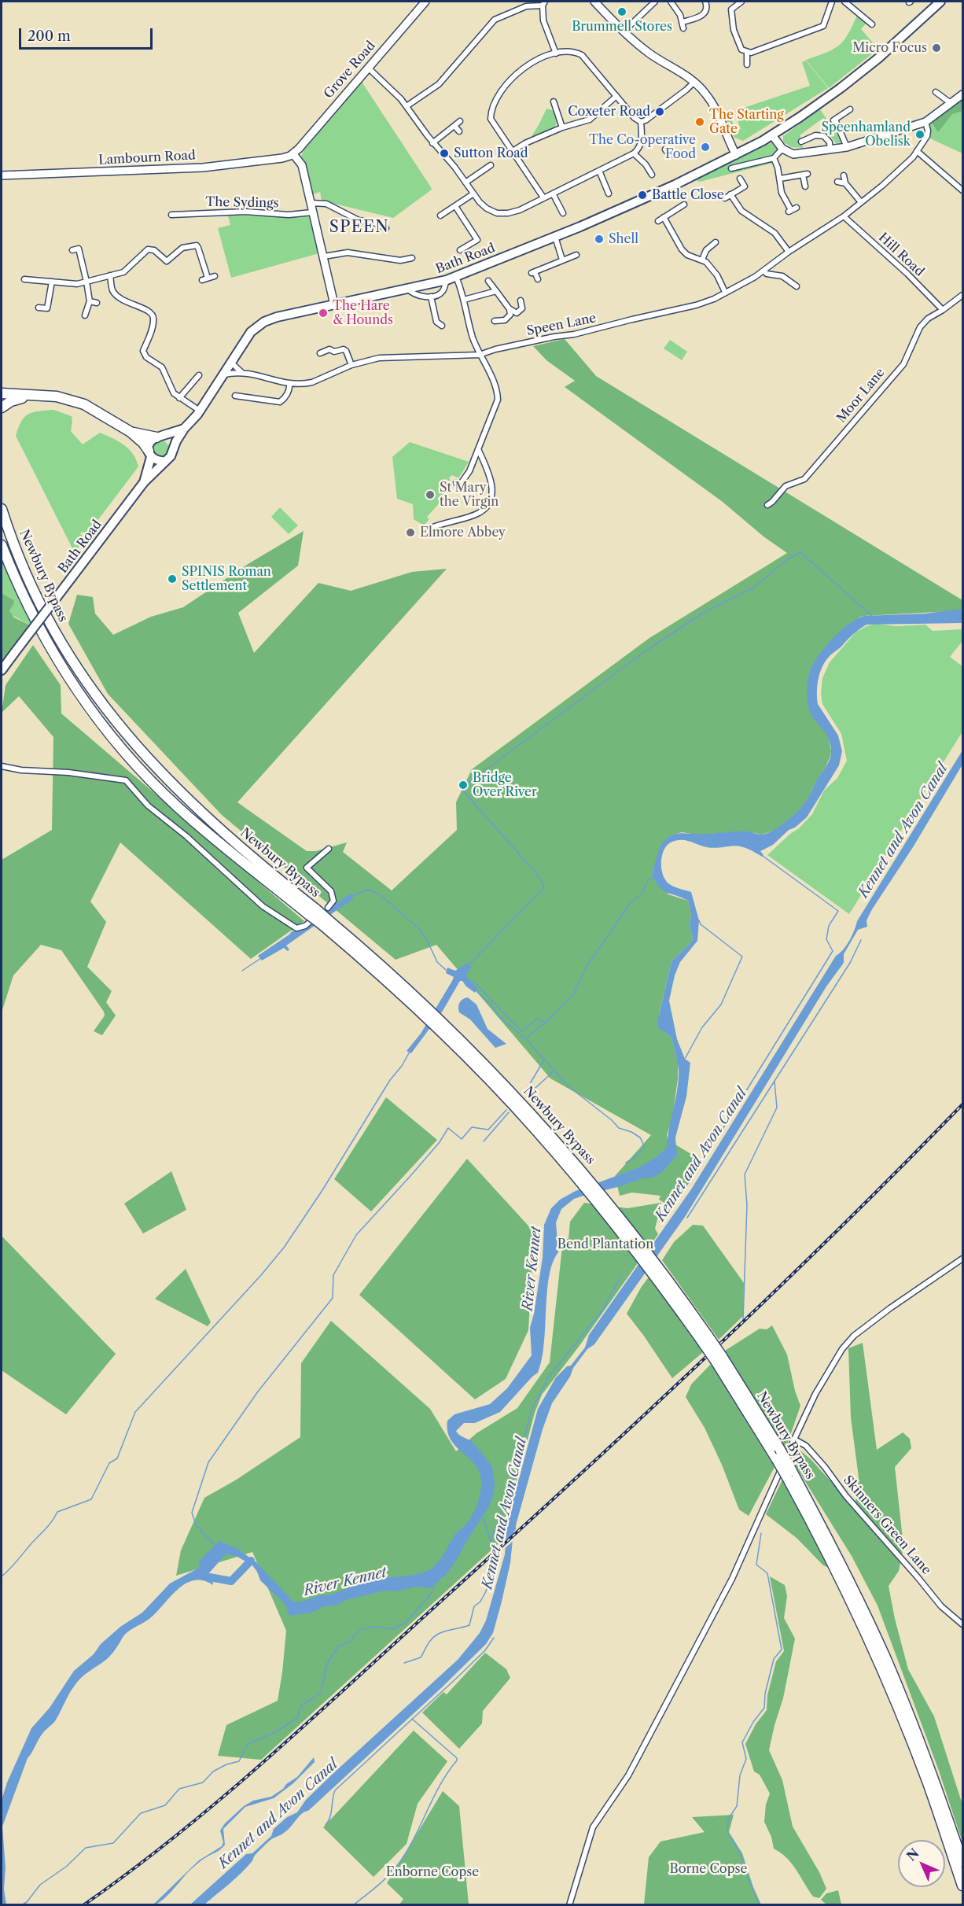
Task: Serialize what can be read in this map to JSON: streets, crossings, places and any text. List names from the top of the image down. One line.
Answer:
{"streets":{"highway":["Newbury Bypass"],"main road":["Bath Road"],"street":["Grove Road","Lambourn Road","The Sydings","Hill Road","Speen Lane","Moor Lane","Skinners Green Lane"]},"crossings":[["Grove Road","Lambourn Road"],["Hill Road","Speen Lane"],["Hill Road","Moor Lane"],["Bath Road","Speen Lane"]],"districts":["SPEEN"],"water":["Kennet and Avon Canal","River Kennet"],"parks":["Bend Plantation","Borne Copse","Enborne Copse"],"places":["Brummell Stores","Micro Focus","Coxeter Road","The Starting Gate","Speenhamland Obelisk","The Co-operative Food","Sutton Road","Battle Close","Shell","The Hare & Hounds","St Mary the Virgin","Elmore Abbey","SPINIS Roman Settlement","Bridge Over River"],"scale_bar":"200 m","north":"top left"}
